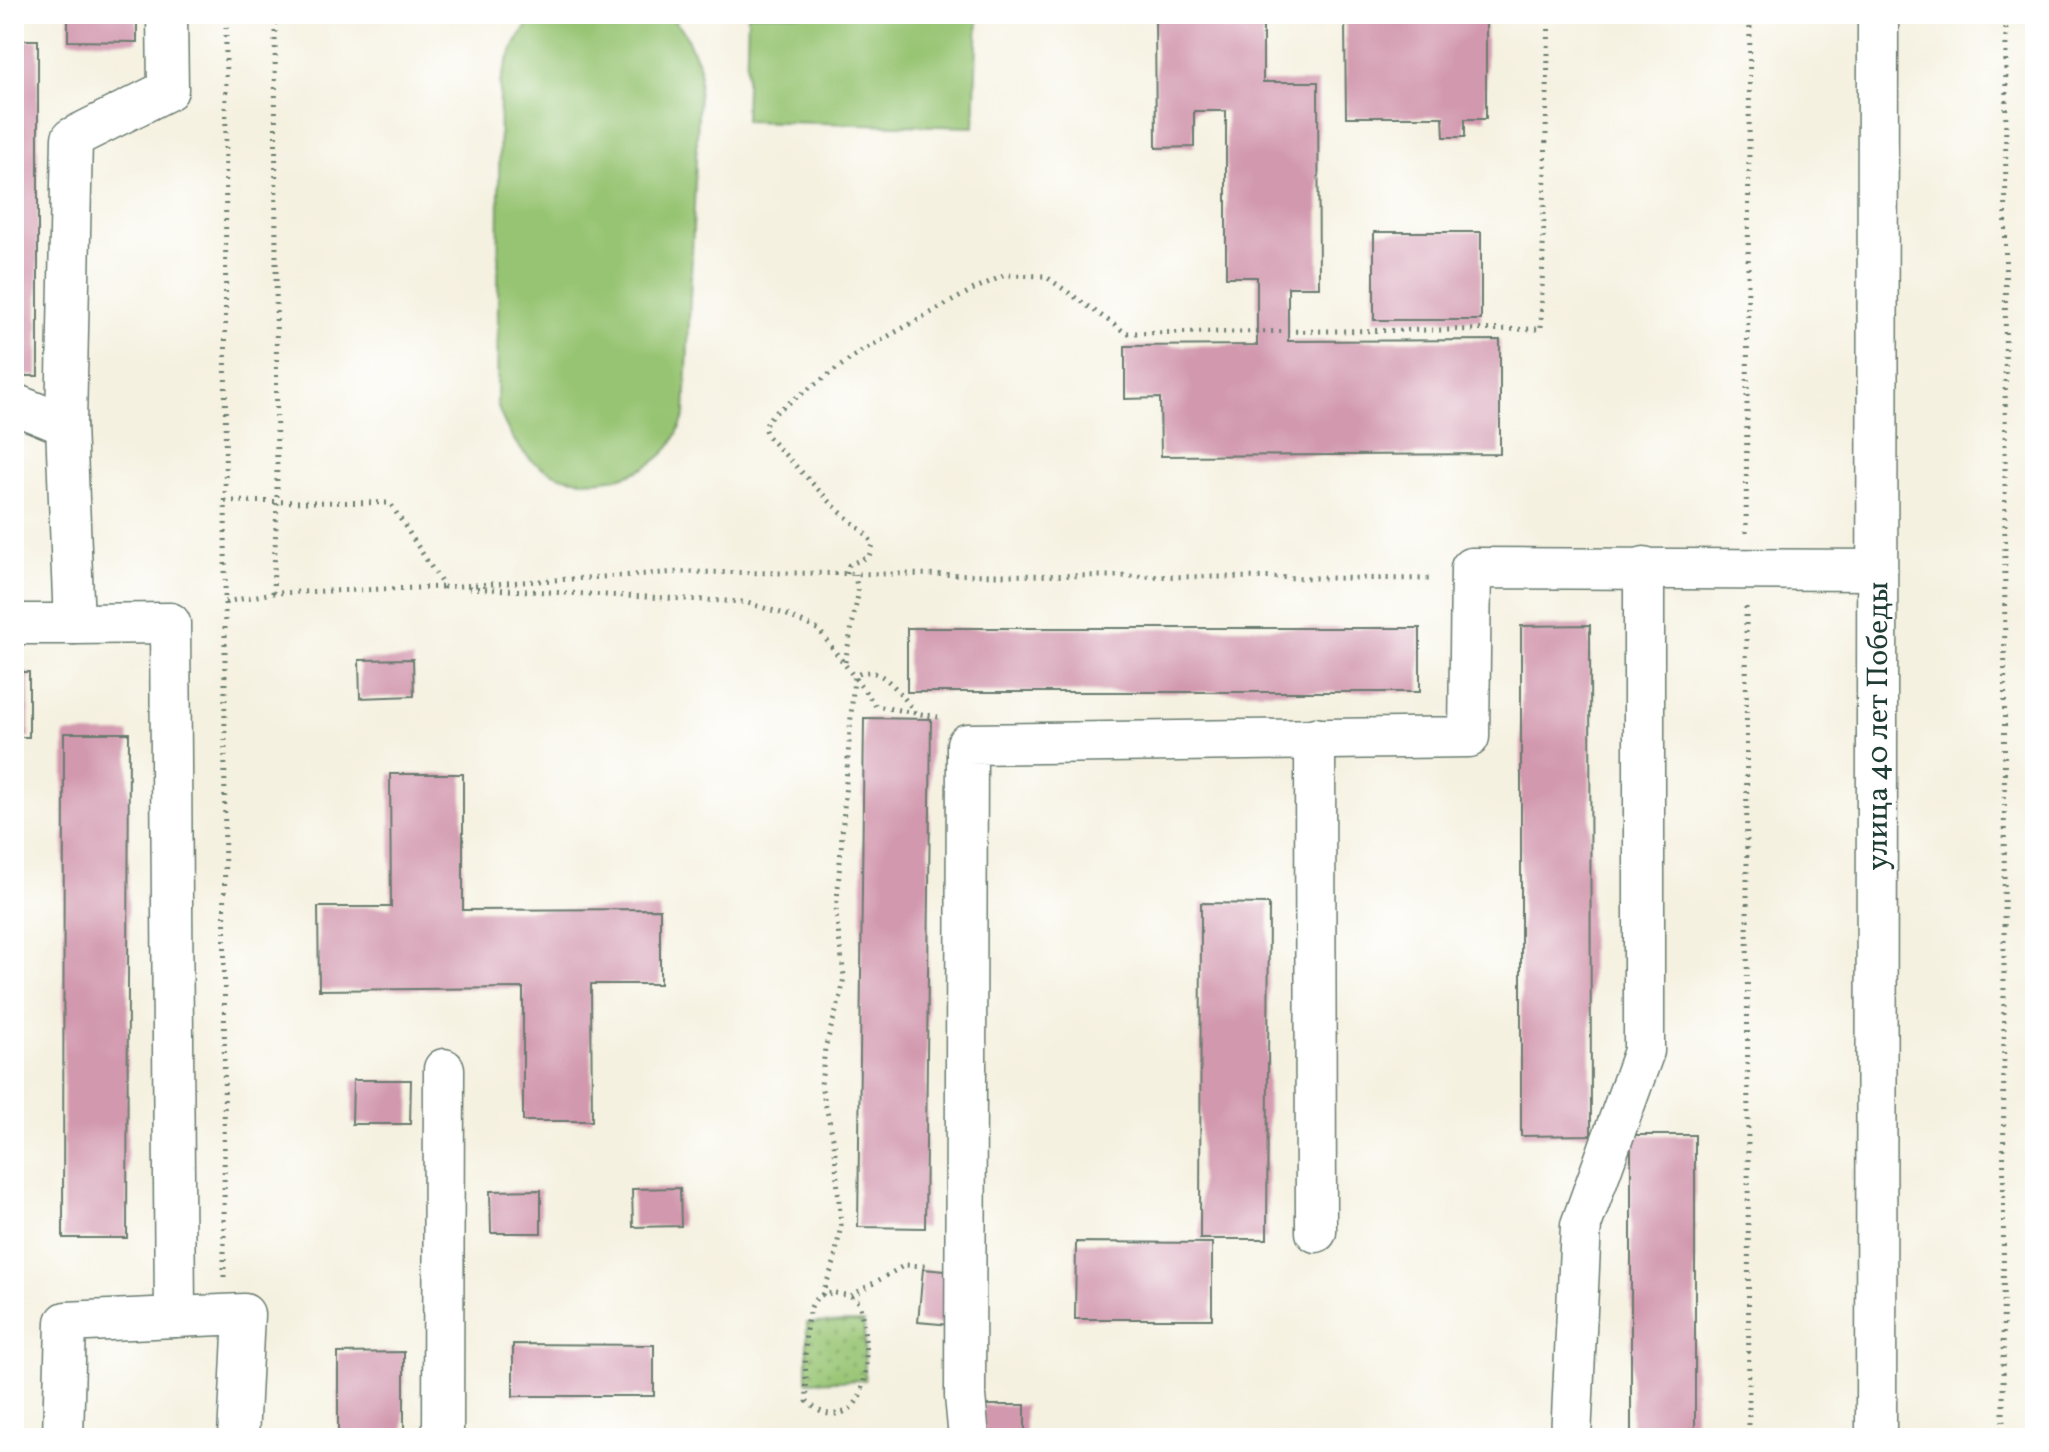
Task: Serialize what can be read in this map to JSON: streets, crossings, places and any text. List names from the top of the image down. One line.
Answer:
{"streets":{"street":["улица 40 лет Победы"]}}
